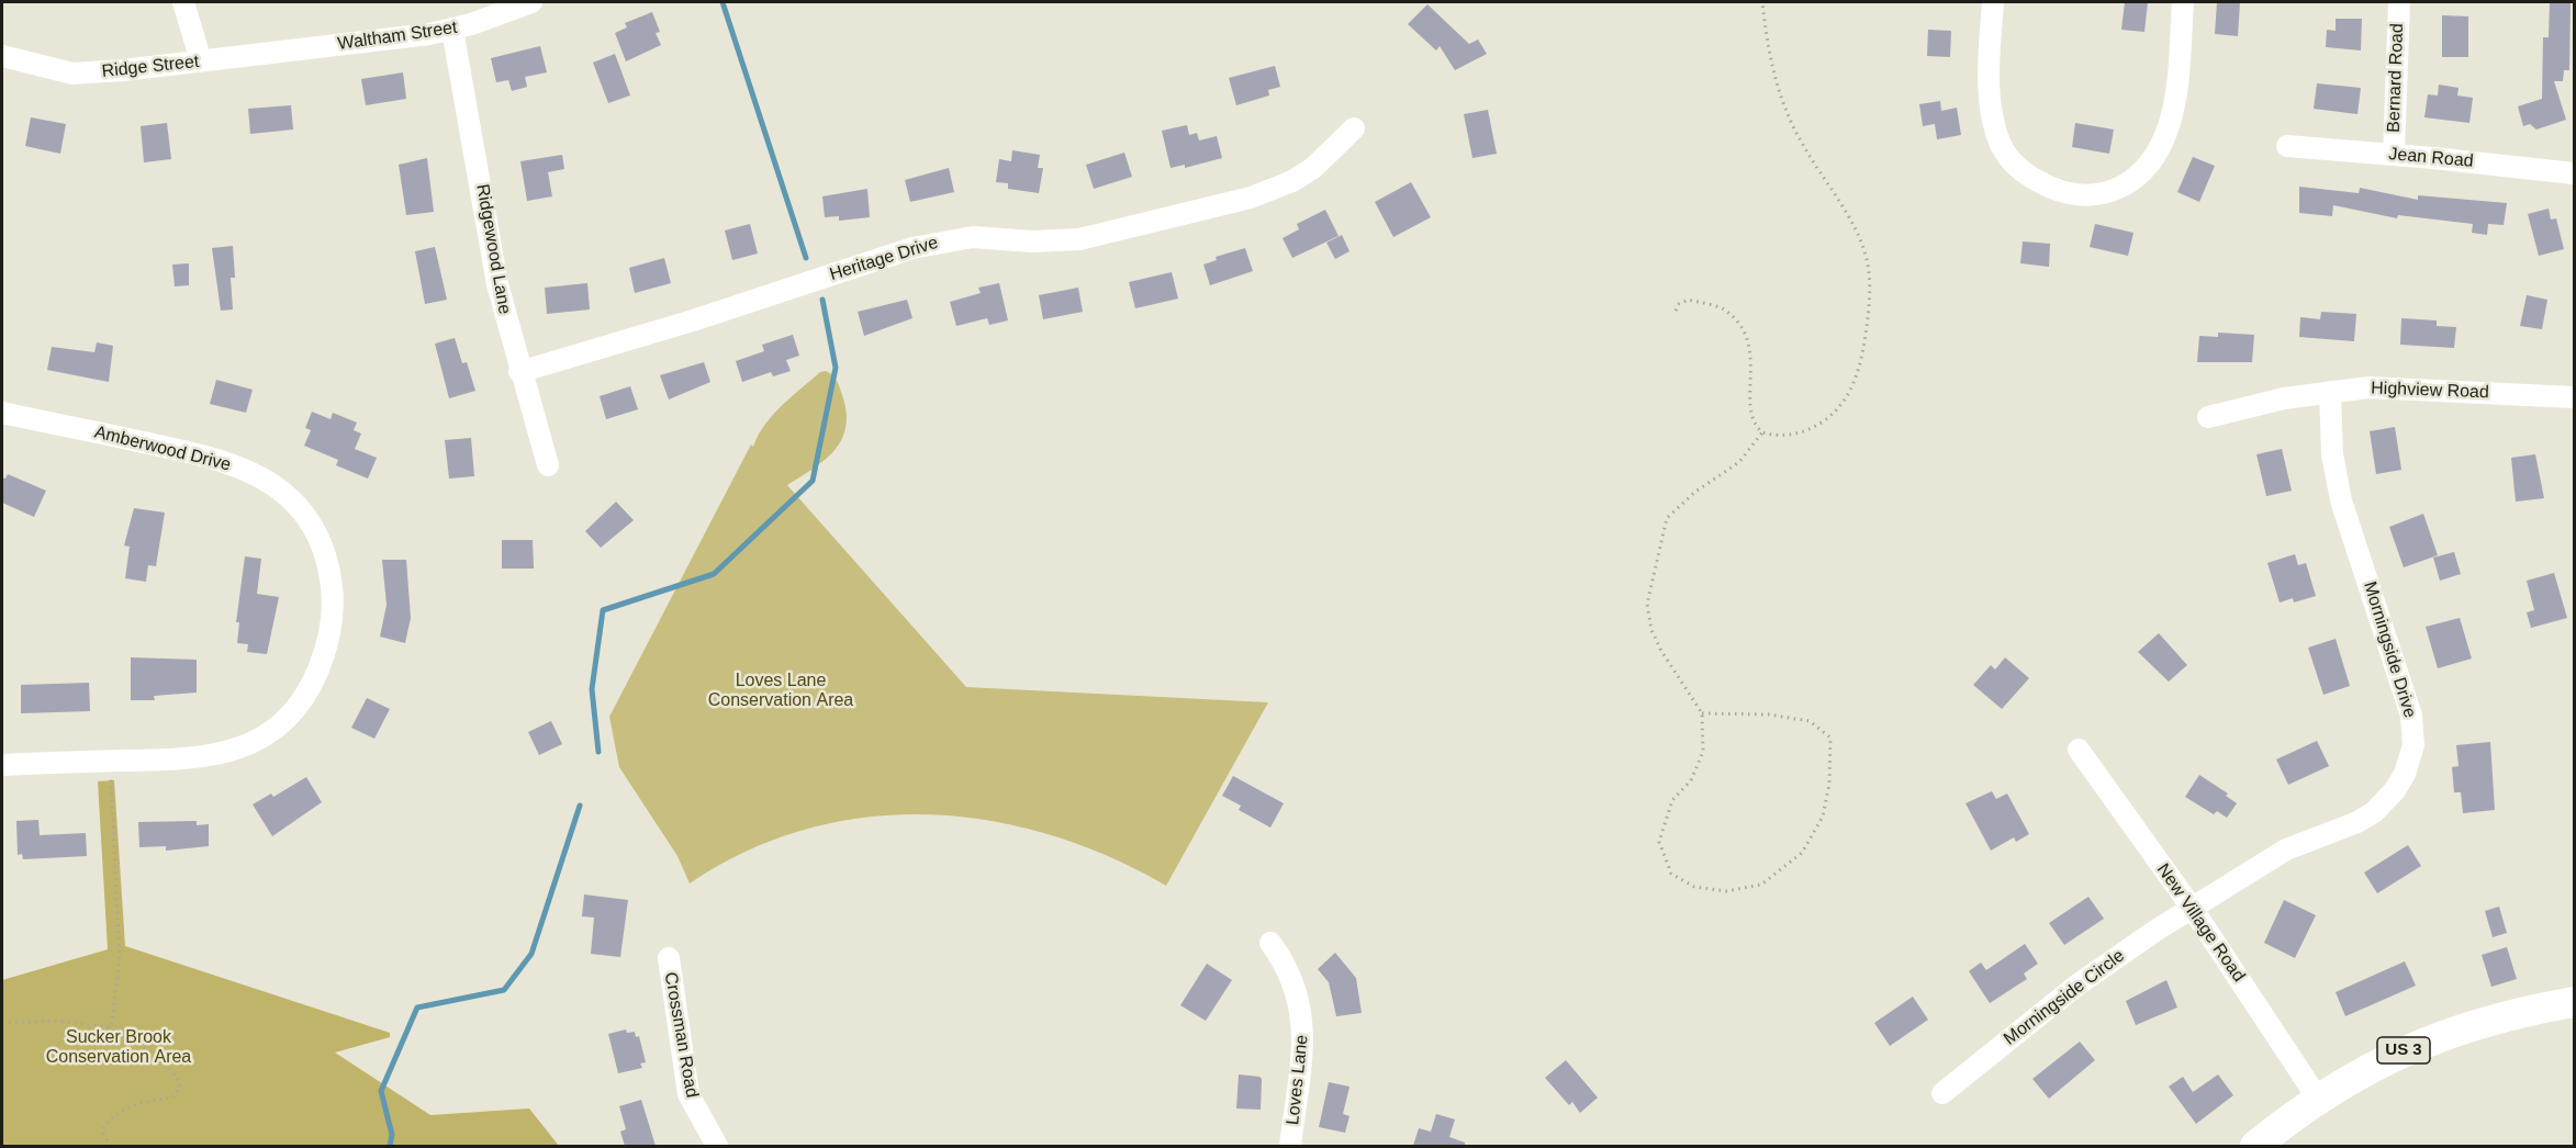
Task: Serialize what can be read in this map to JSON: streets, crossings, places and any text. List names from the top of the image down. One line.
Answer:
{"streets":{"highway":["US 3"],"street":["Waltham Street","Ridge Street","Bernard Road","Jean Road","Ridgewood Lane","Heritage Drive","Highview Road","Amberwood Drive","Morningside Drive","New Village Road","Morningside Circle","Crossman Road","Loves Lane"]},"crossings":[["Waltham Street","Ridge Street"],["Waltham Street","Ridgewood Lane"],["Bernard Road","Jean Road"],["Ridgewood Lane","Heritage Drive"],["Highview Road","Morningside Drive"],["Morningside Drive","New Village Road"],["Morningside Drive","Morningside Circle"],["New Village Road","Morningside Circle"],["New Village Road","US 3"]],"parks":["Loves Lane Conservation Area","Sucker Brook Conservation Area"]}
